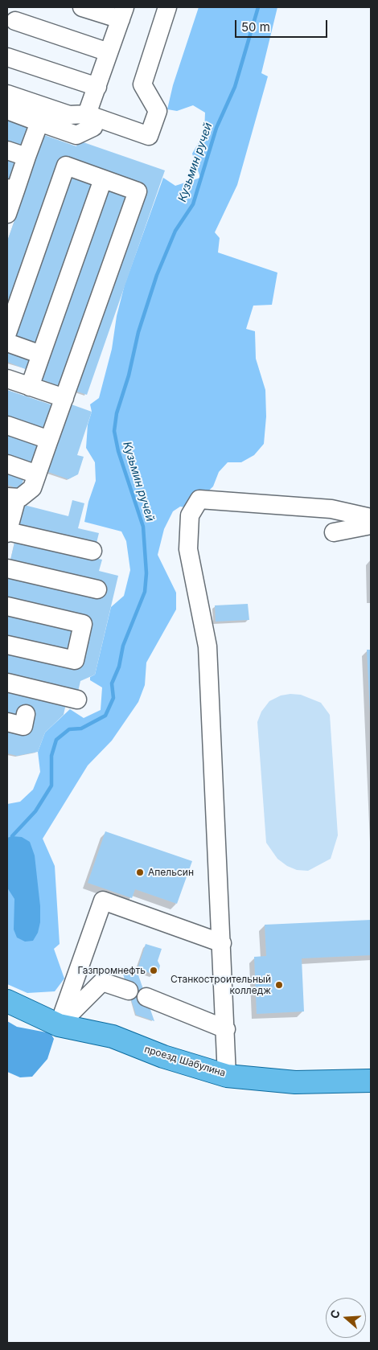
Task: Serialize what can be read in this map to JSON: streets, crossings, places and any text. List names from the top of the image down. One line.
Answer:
{"streets":{"main road":["проезд Шабулина"]},"water":["Кузьмин ручей"],"places":["Апельсин","Газпромнефть","Станкостроительный колледж"],"scale_bar":"50 m","north":"left"}
